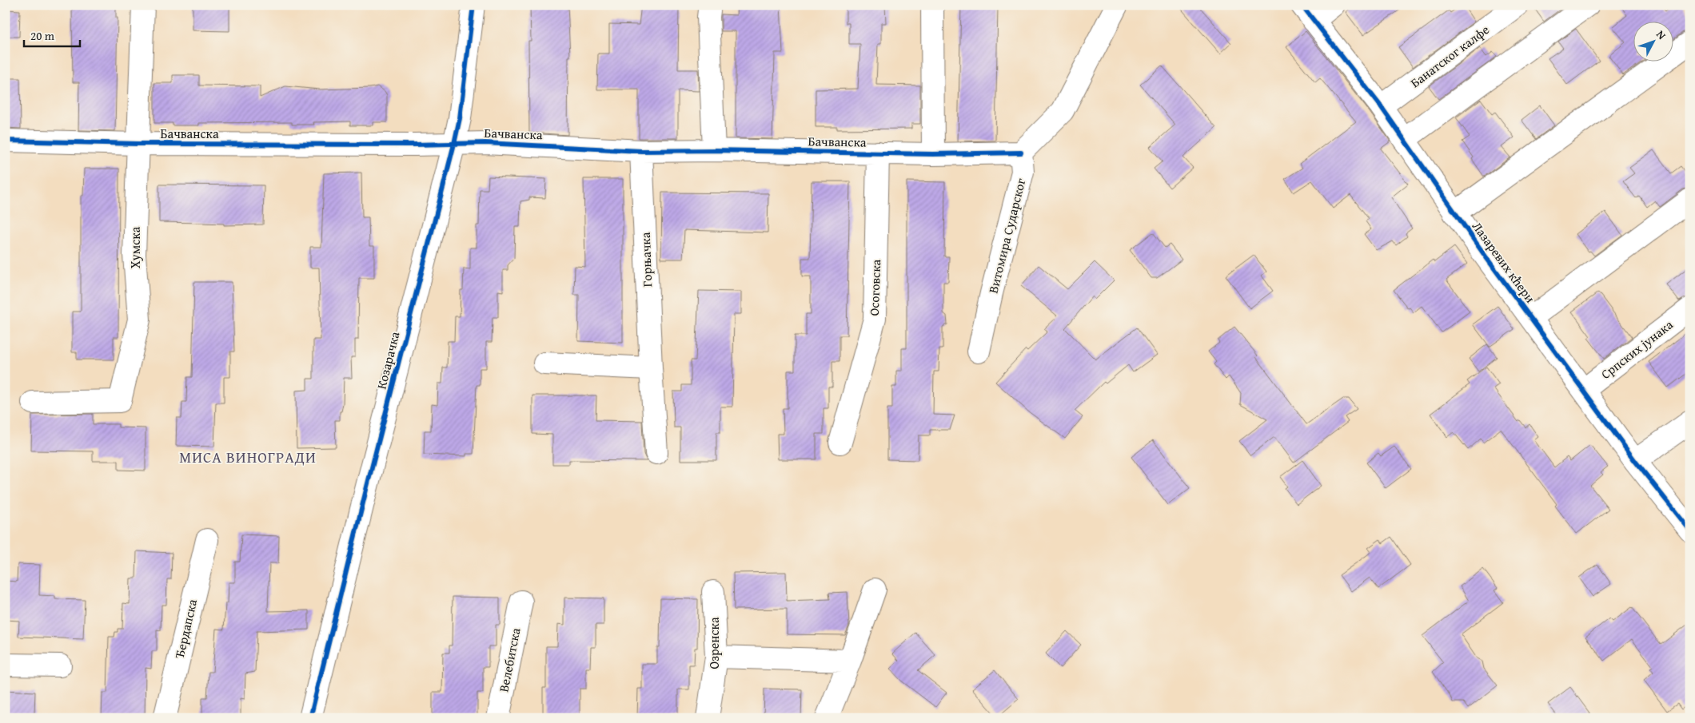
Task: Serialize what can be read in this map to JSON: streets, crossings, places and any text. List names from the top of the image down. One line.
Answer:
{"streets":{"street":["Банатског калфе","Бачванска","Витомира Сударског","Хумска","Горњачка","Лазаревих кћери","Осоговска","Српских јунака","Козарачка","Ђердапска","Озренска","Велебитска"]},"crossings":[["Банатског калфе","Лазаревих кћери"],["Бачванска","Витомира Сударског"],["Бачванска","Хумска"],["Бачванска","Горњачка"],["Бачванска","Осоговска"],["Бачванска","Козарачка"],["Лазаревих кћери","Српских јунака"]],"districts":["МИСА ВИНОГРАДИ"],"scale_bar":"20 m","north":"top right"}
